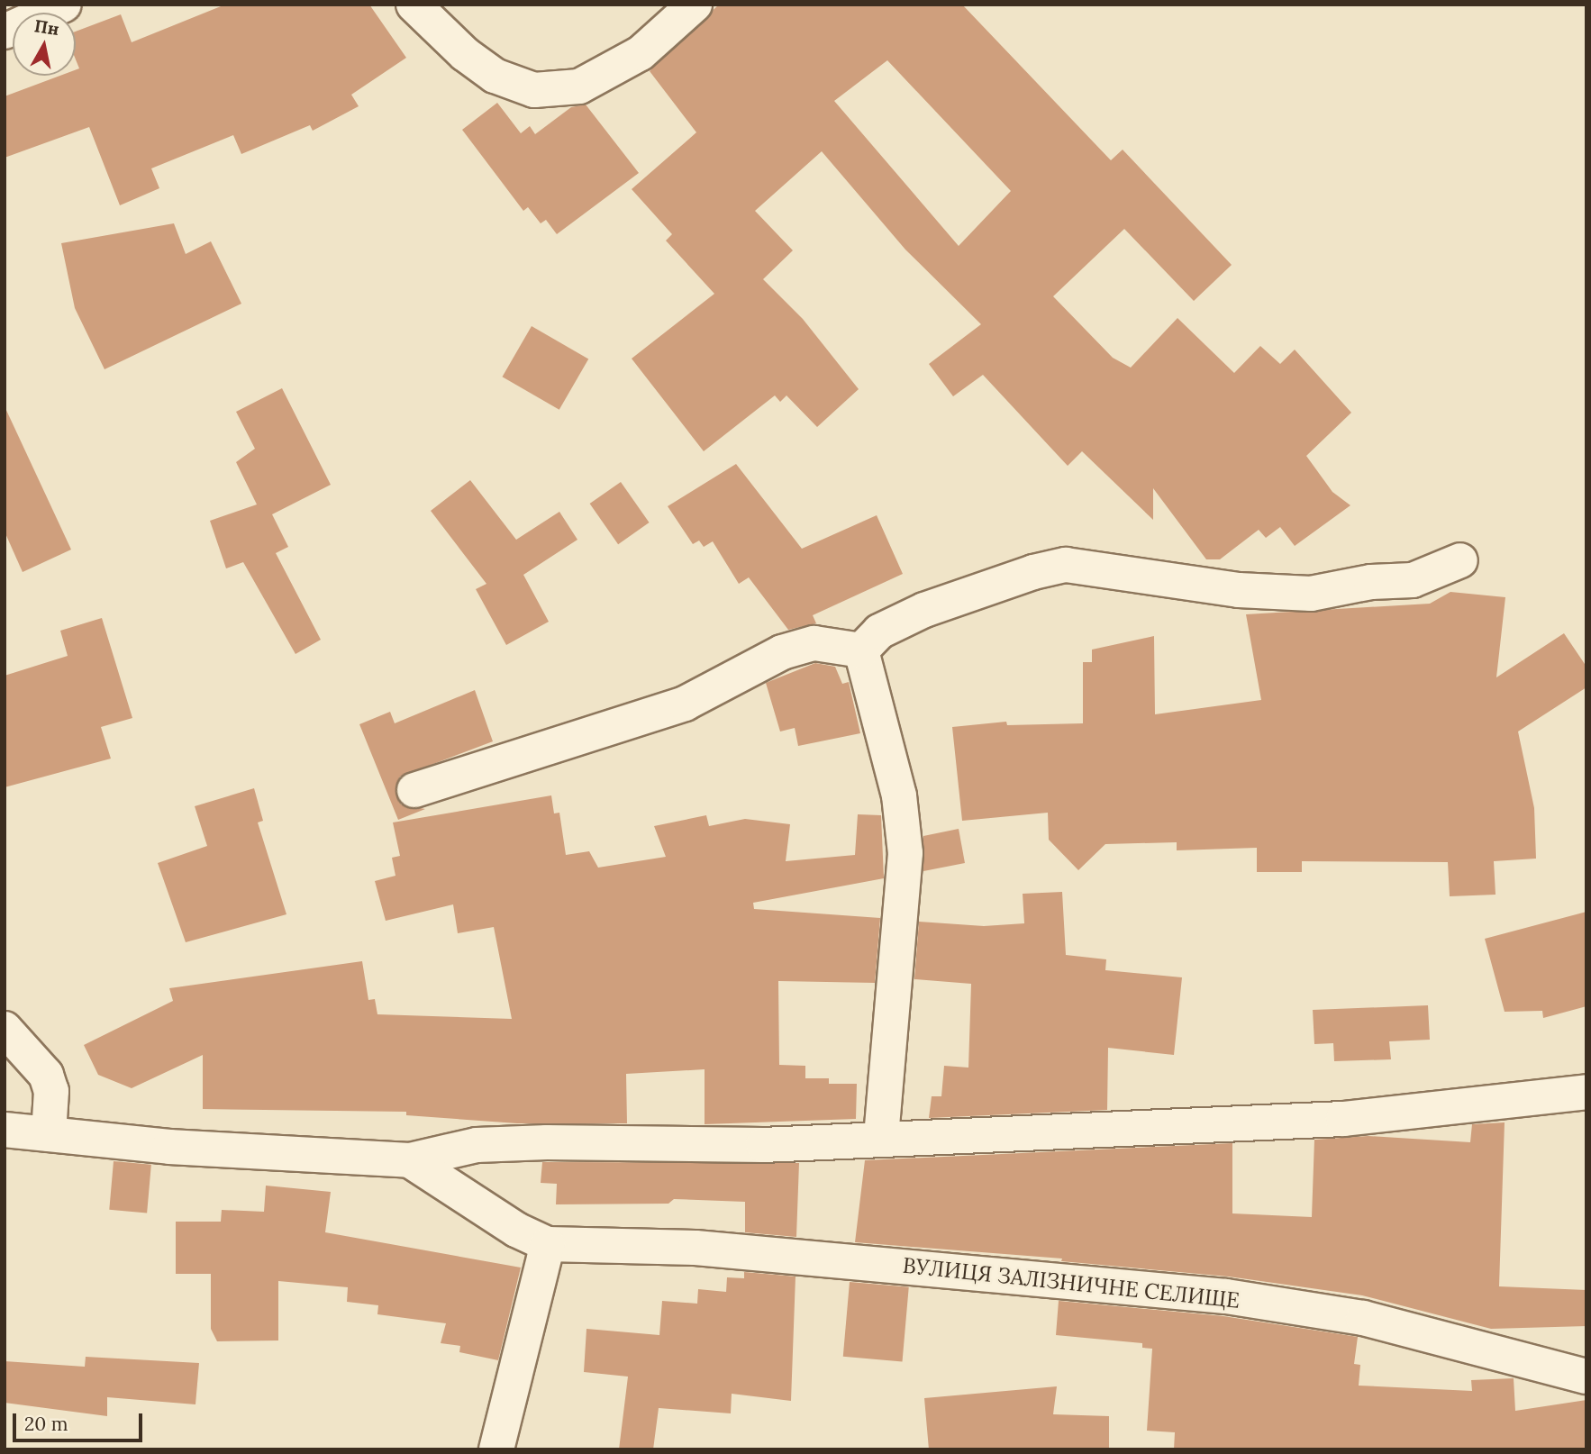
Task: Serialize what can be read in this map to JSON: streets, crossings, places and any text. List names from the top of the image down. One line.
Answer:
{"streets":{"street":["ВУЛИЦЯ ЗАЛІЗНИЧНЕ СЕЛИЩЕ"]},"scale_bar":"20 m","north":"top"}
